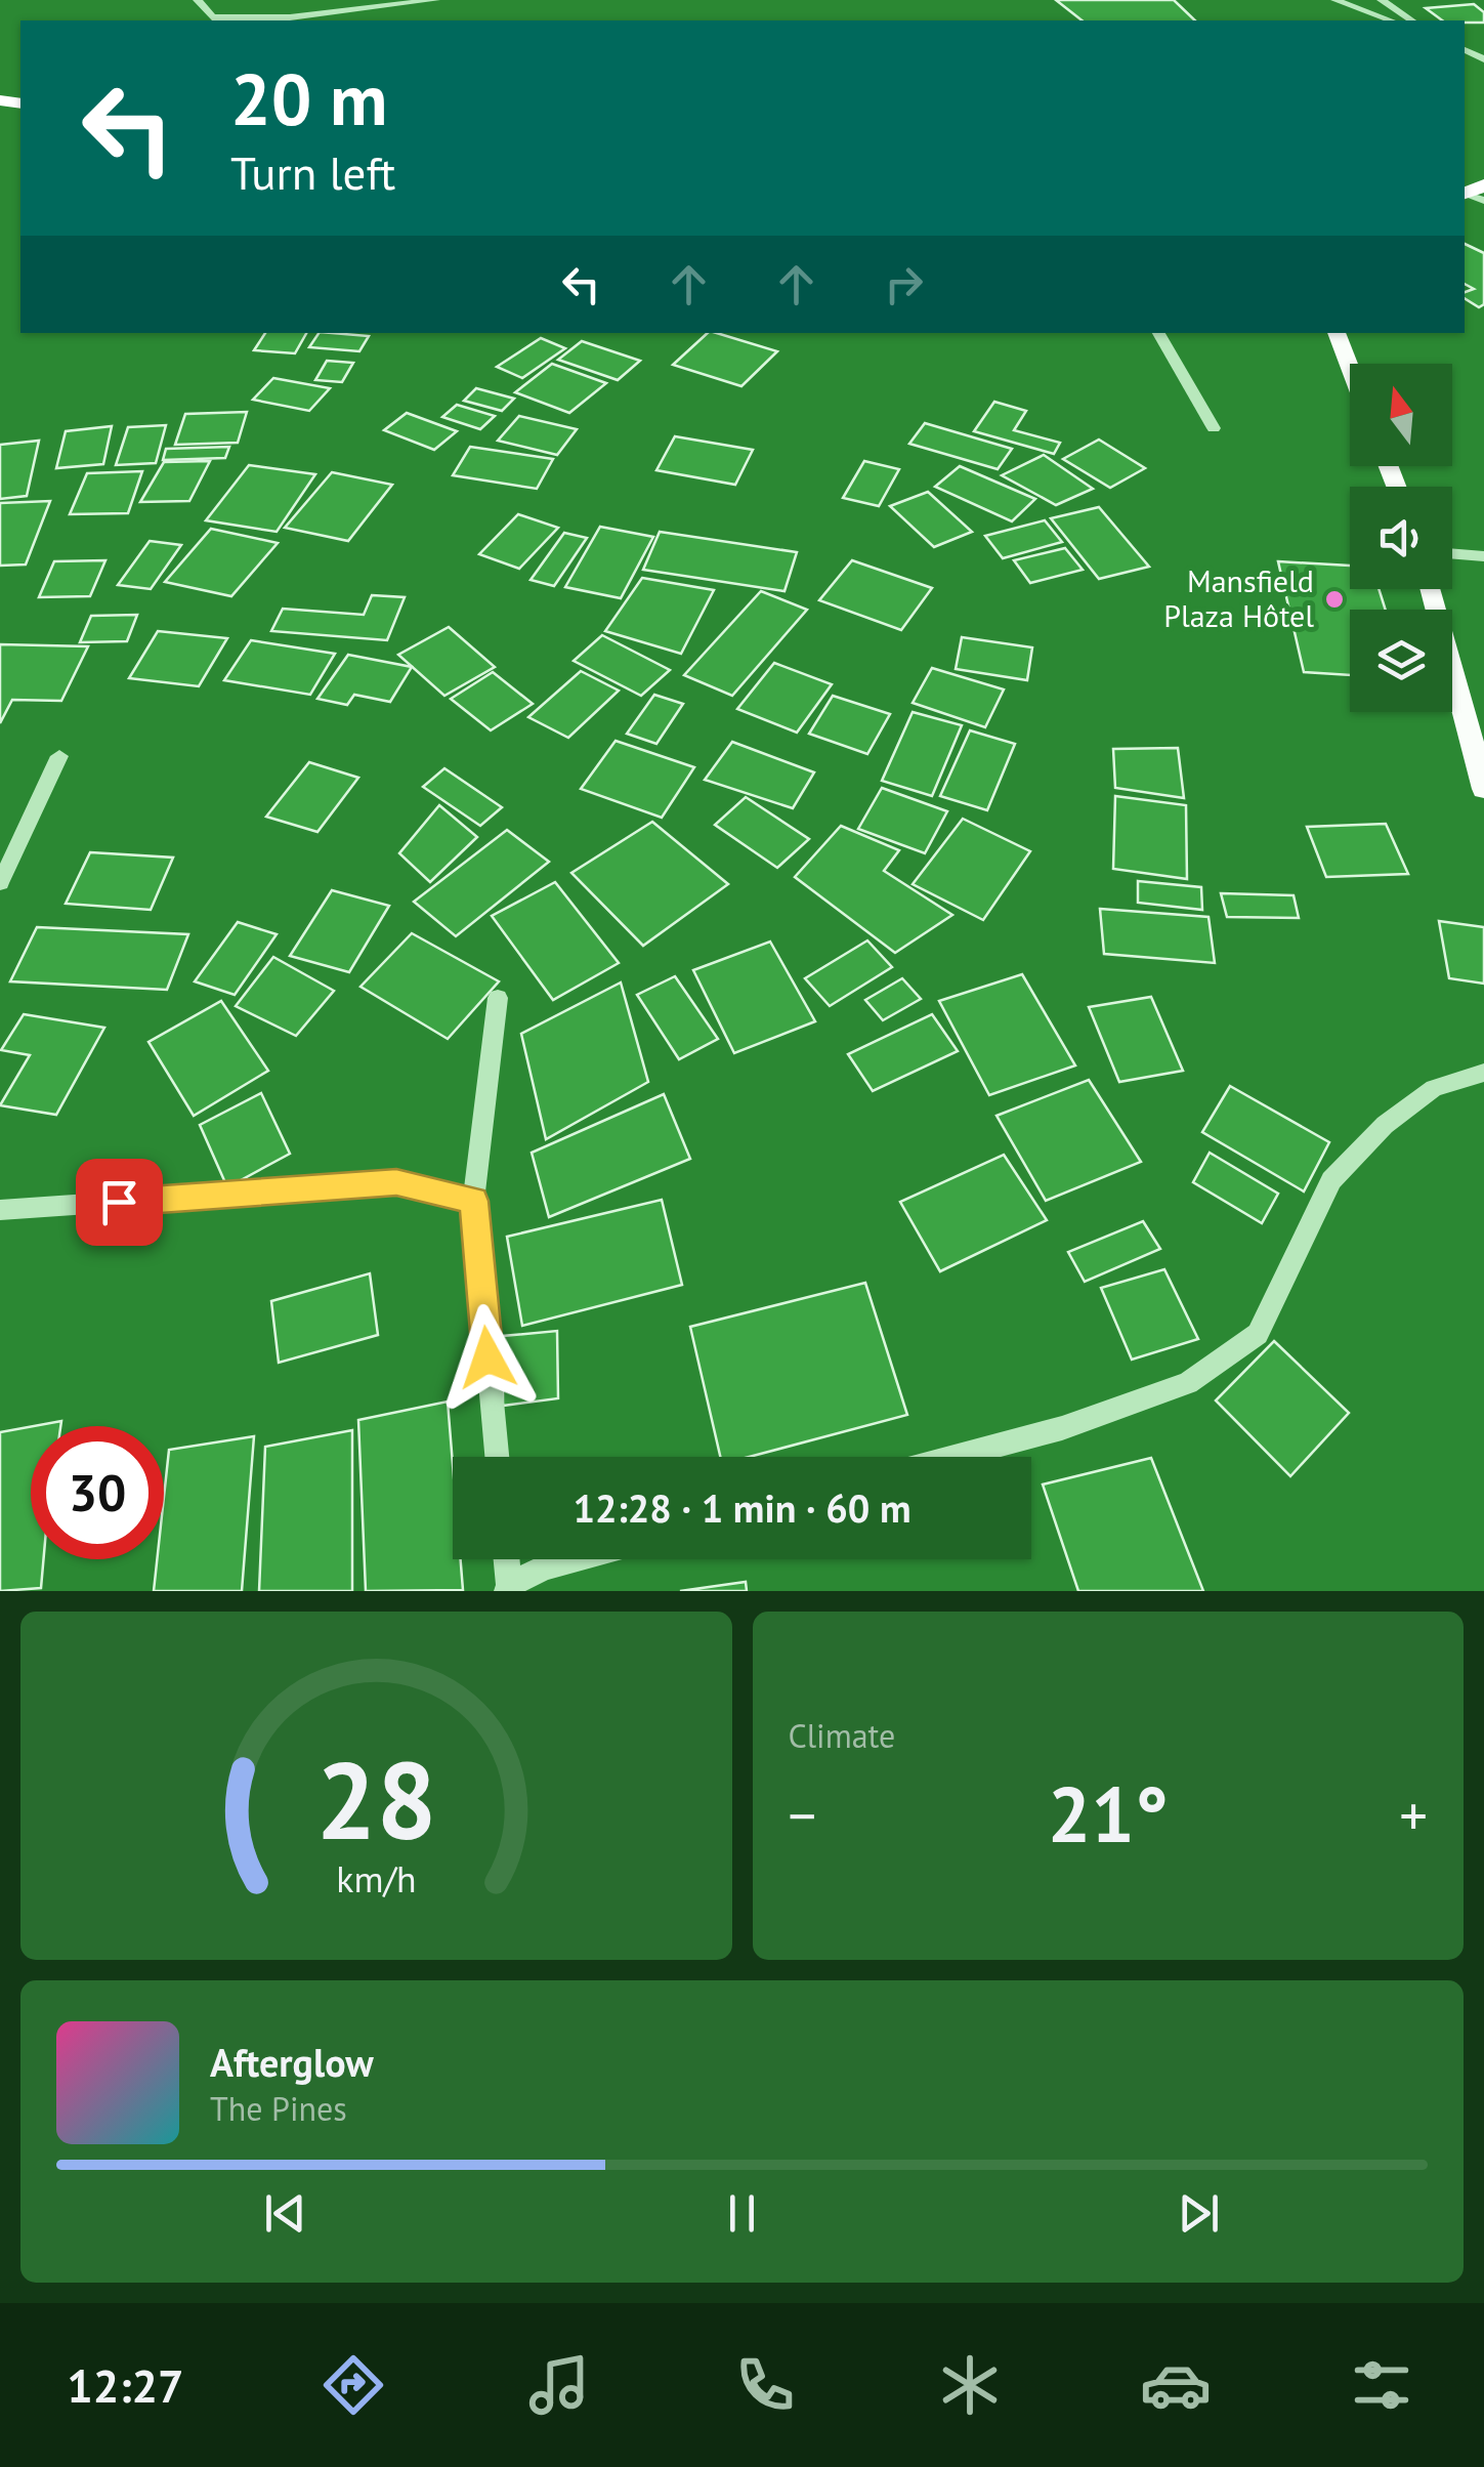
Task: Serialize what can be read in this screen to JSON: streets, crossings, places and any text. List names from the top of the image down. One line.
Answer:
{"places":["Mansfield Plaza Hôtel"],"north":"top","page":{"turn":["20 m","Turn left"],"limit":"30","trip":"12:28 · 1 min · 60 m","tile":"Climate","heat":["−","21°","+"],"song":["Afterglow","The Pines"],"tabs":"12:27","gauge":["28","km/h"]}}
